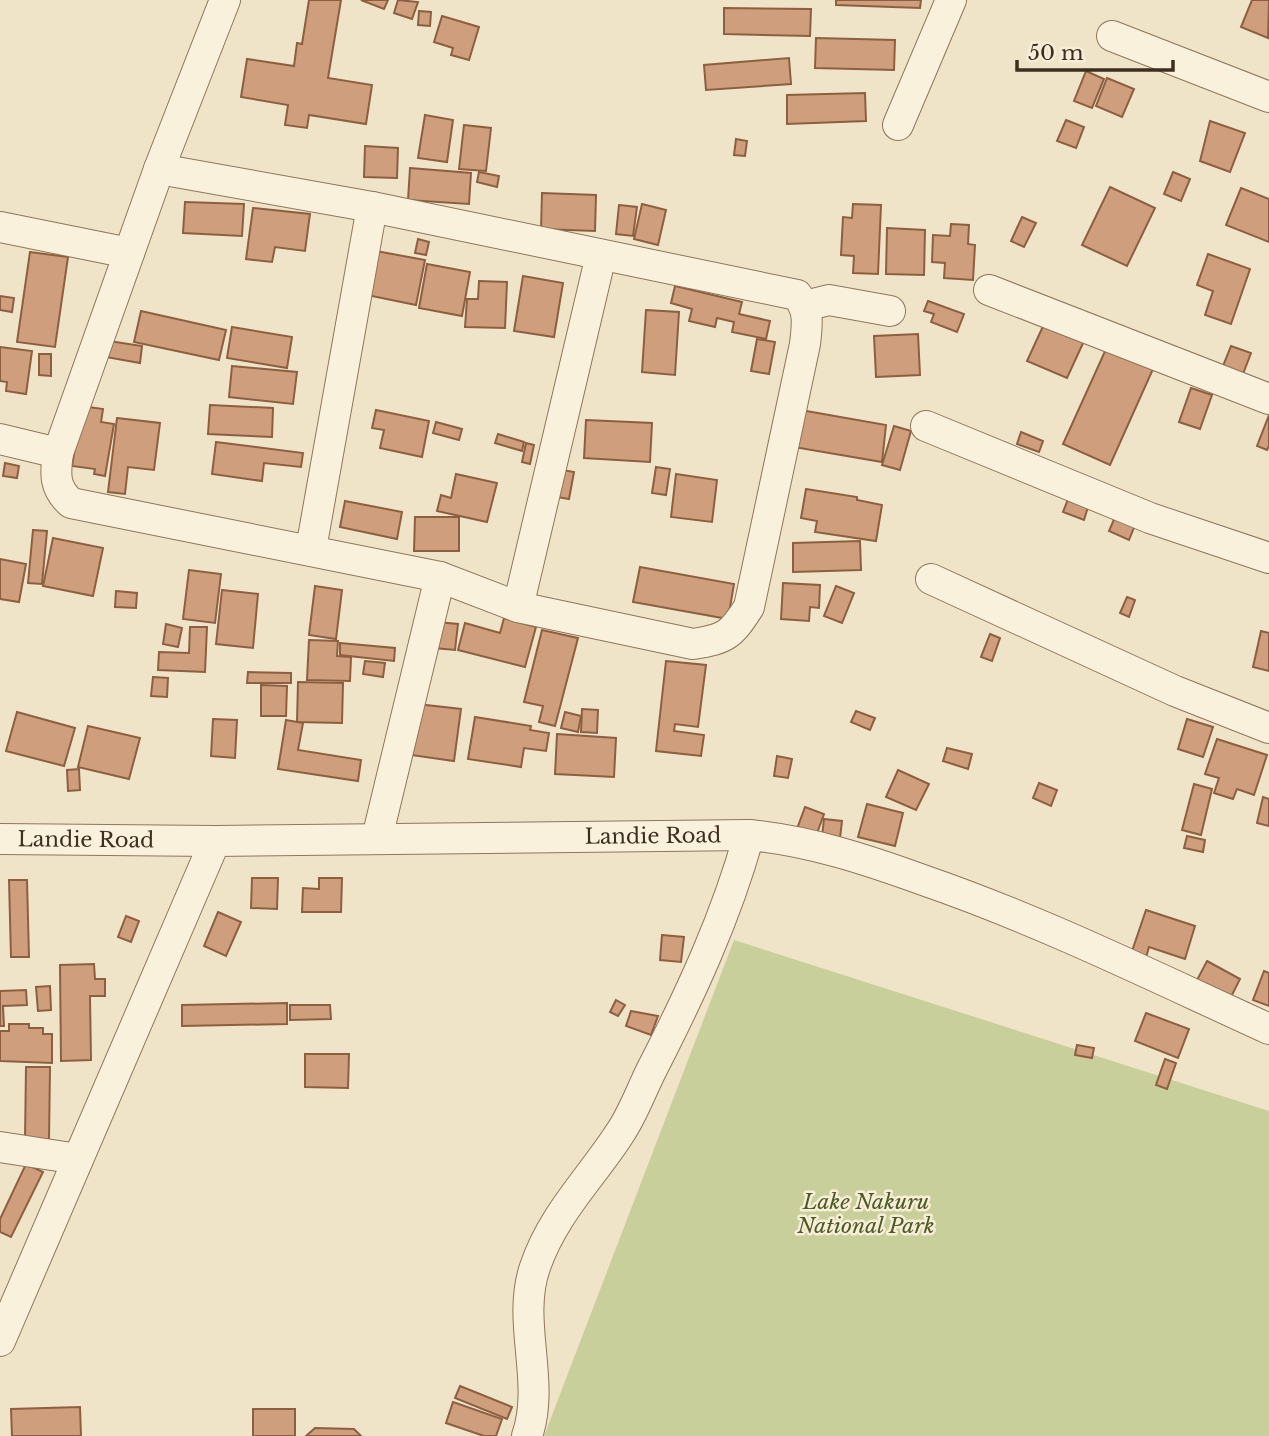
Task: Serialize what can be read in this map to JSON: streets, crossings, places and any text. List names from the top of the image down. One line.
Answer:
{"streets":{"street":["Landie Road"]},"parks":["Lake Nakuru National Park"],"scale_bar":"50 m"}
